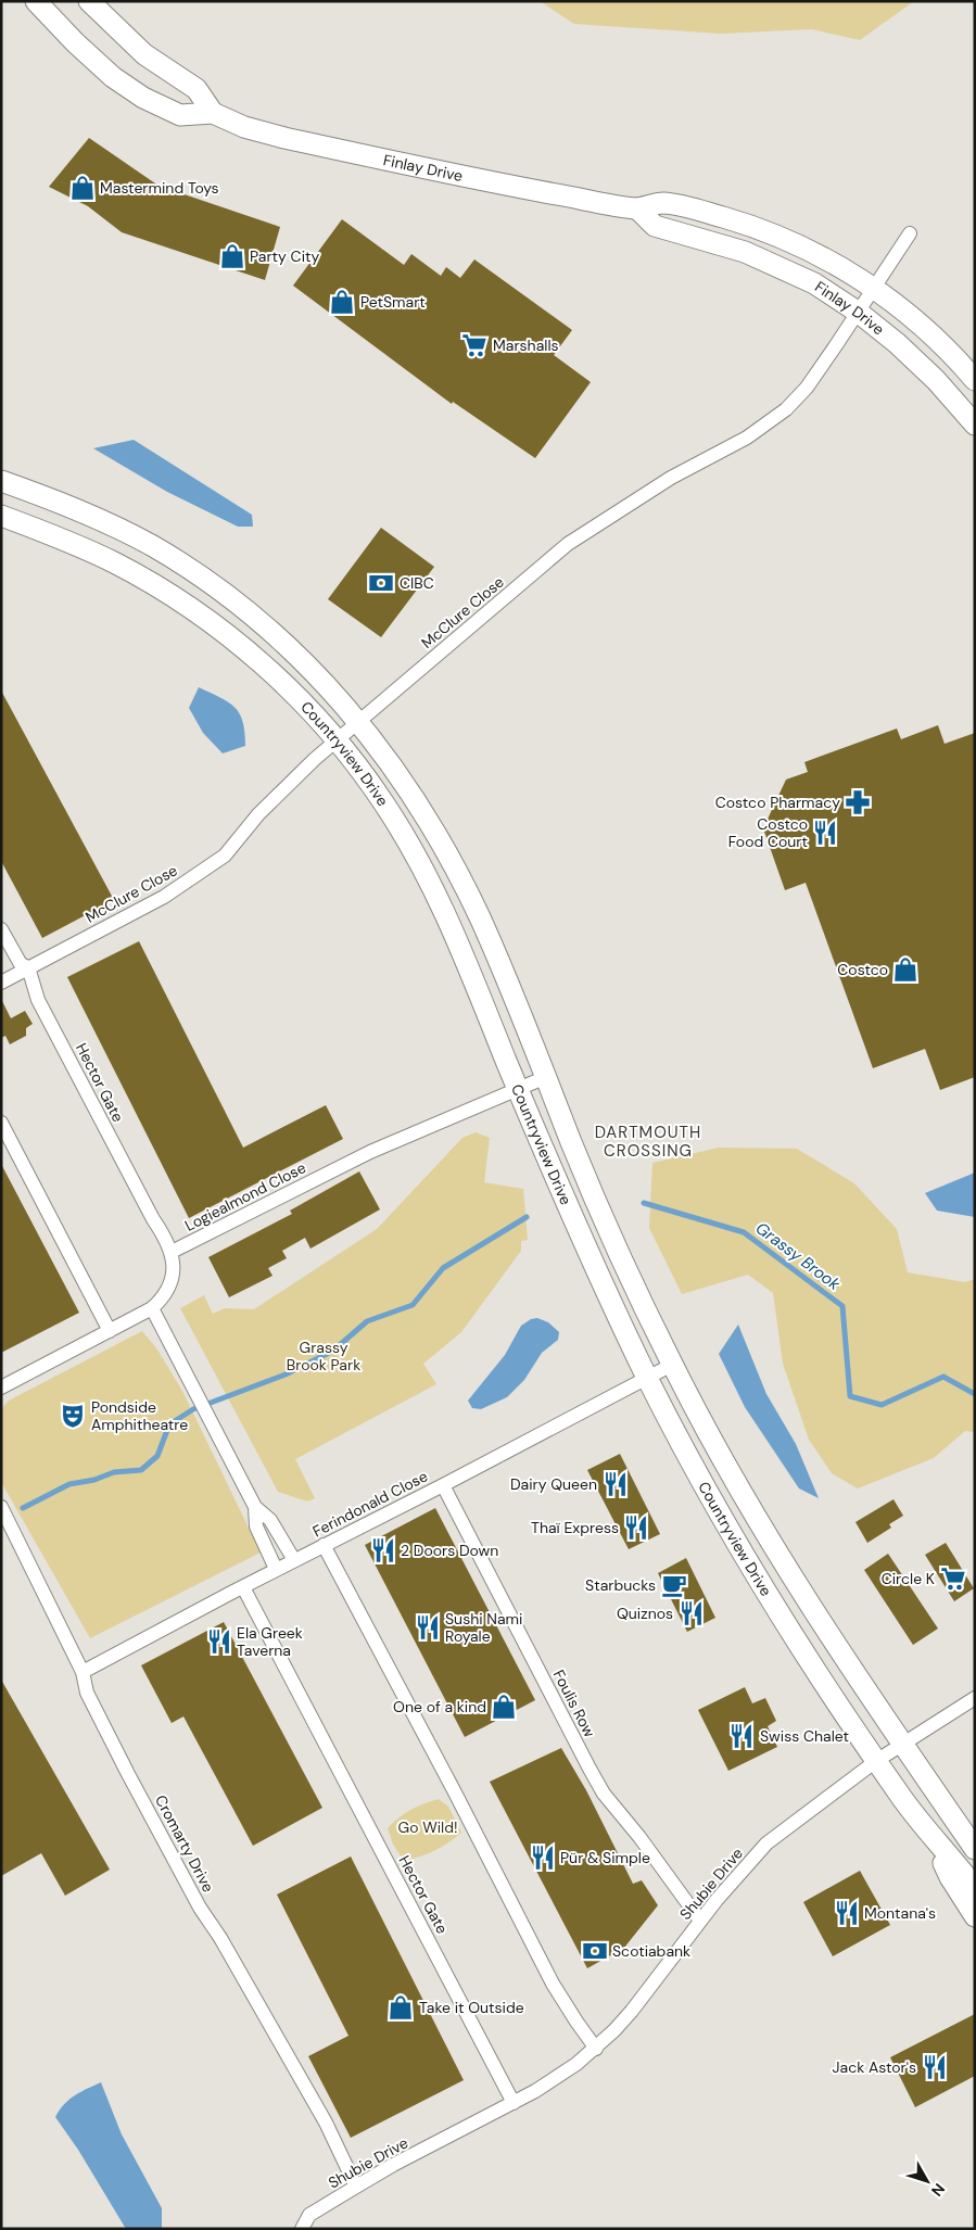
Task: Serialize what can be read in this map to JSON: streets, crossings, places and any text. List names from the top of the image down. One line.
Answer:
{"streets":{"street":["Finlay Drive","McClure Close","Countryview Drive","Hector Gate","Logiealmond Close","Ferindonald Close","Foulis Row","Cromarty Drive","Shubie Drive"]},"crossings":[["Finlay Drive","McClure Close"],["McClure Close","Countryview Drive"],["McClure Close","Hector Gate"],["Countryview Drive","Logiealmond Close"],["Countryview Drive","Ferindonald Close"],["Countryview Drive","Shubie Drive"],["Hector Gate","Logiealmond Close"],["Hector Gate","Ferindonald Close"],["Hector Gate","Shubie Drive"],["Ferindonald Close","Foulis Row"],["Ferindonald Close","Cromarty Drive"],["Foulis Row","Shubie Drive"],["Cromarty Drive","Shubie Drive"]],"districts":["DARTMOUTH CROSSING"],"water":["Grassy Brook"],"parks":["Grassy Brook Park","Go Wild!"],"places":{"shop":["Mastermind Toys","Party City","PetSmart","Costco","One of a kind","Take it Outside"],"supermarket":["Marshalls","Circle K"],"bank":["CIBC","Scotiabank"],"pharmacy":["Costco Pharmacy"],"restaurant":["Costco Food Court","Dairy Queen","Thaï Express","2 Doors Down","Quiznos","Sushi Nami Royale","Ela Greek Taverna","Swiss Chalet","Pür & Simple","Montana's","Jack Astor's"],"theatre":["Pondside Amphitheatre"],"cafe":["Starbucks"]},"north":"bottom right"}
